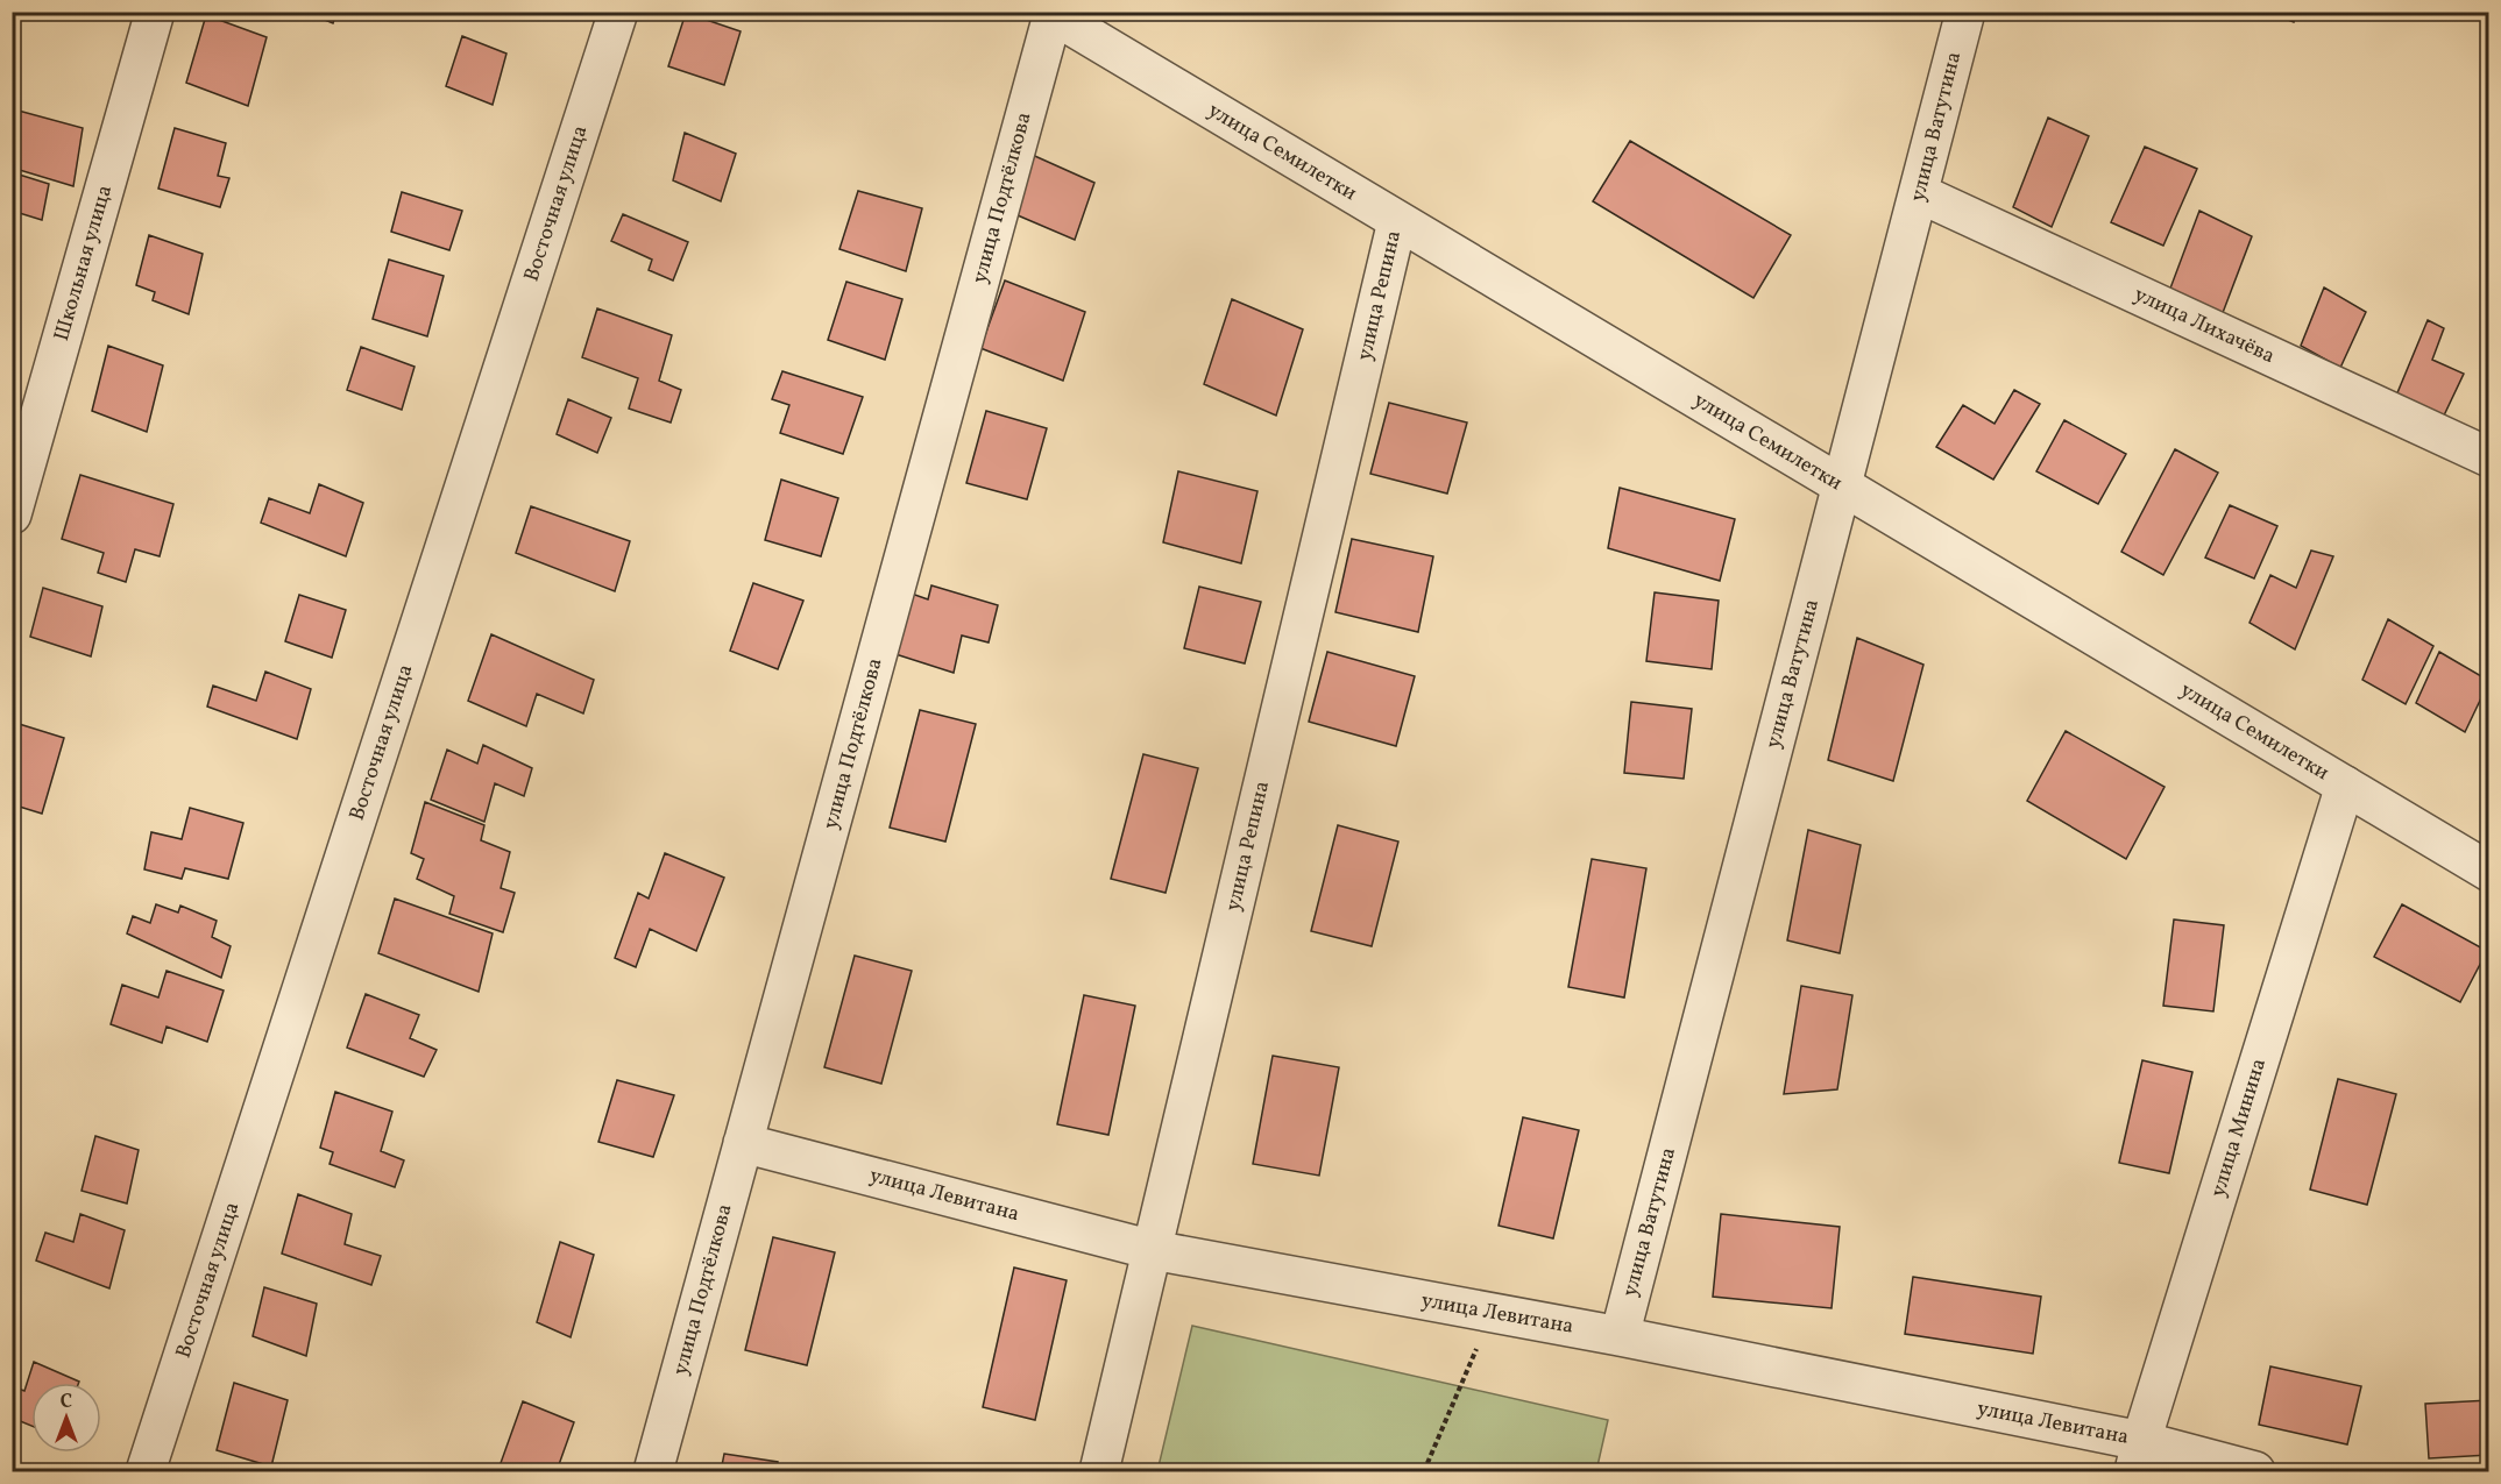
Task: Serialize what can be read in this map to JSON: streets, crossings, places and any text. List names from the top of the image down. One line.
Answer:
{"streets":{"street":["улица Ватутина","улица Семилетки","улица Подтёлкова","Восточная улица","Школьная улица","улица Репина","улица Лихачёва","улица Минина","улица Левитана"]},"crossings":[["улица Ватутина","улица Семилетки"],["улица Ватутина","улица Лихачёва"],["улица Ватутина","улица Левитана"],["улица Семилетки","улица Подтёлкова"],["улица Семилетки","улица Репина"],["улица Семилетки","улица Минина"],["улица Подтёлкова","улица Левитана"],["улица Репина","улица Левитана"],["улица Минина","улица Левитана"]],"north":"top"}
